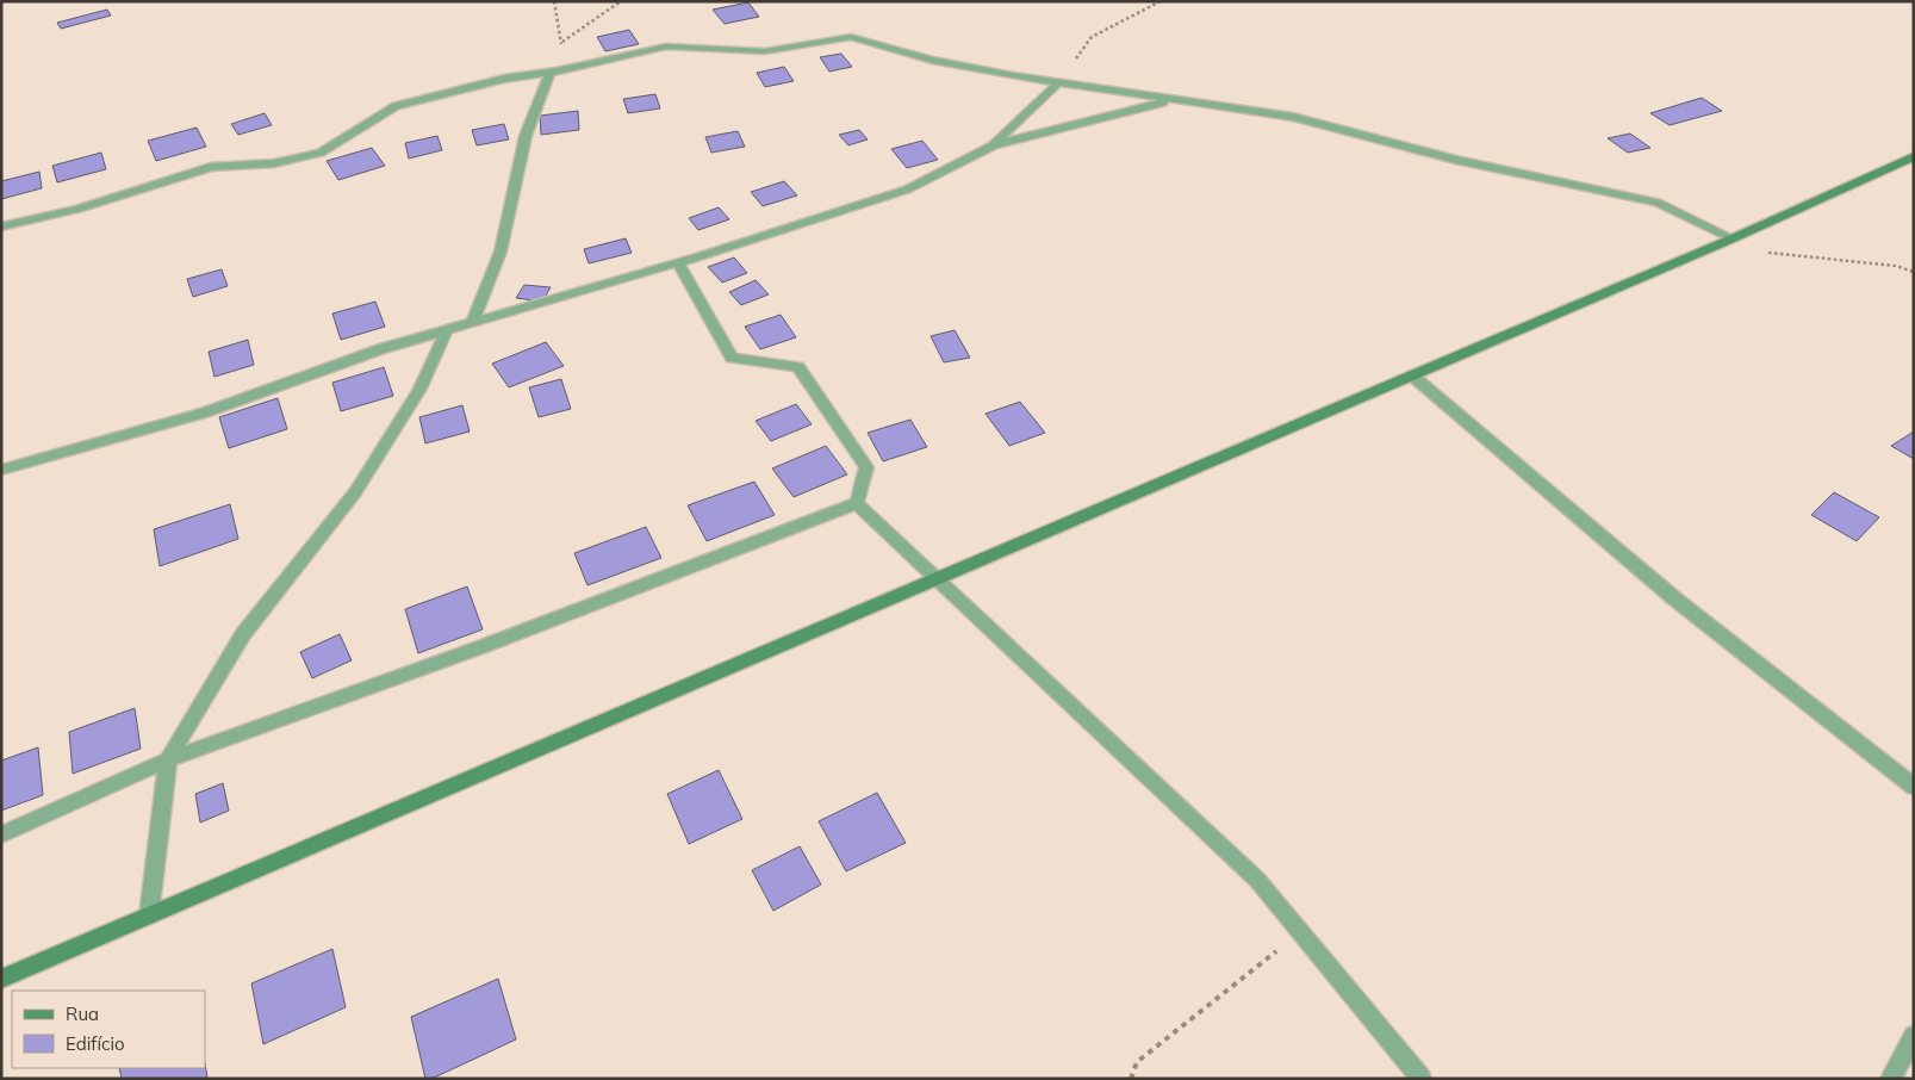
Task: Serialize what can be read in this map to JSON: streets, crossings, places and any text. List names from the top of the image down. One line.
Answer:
{"legend":["Rua","Edifício"]}
